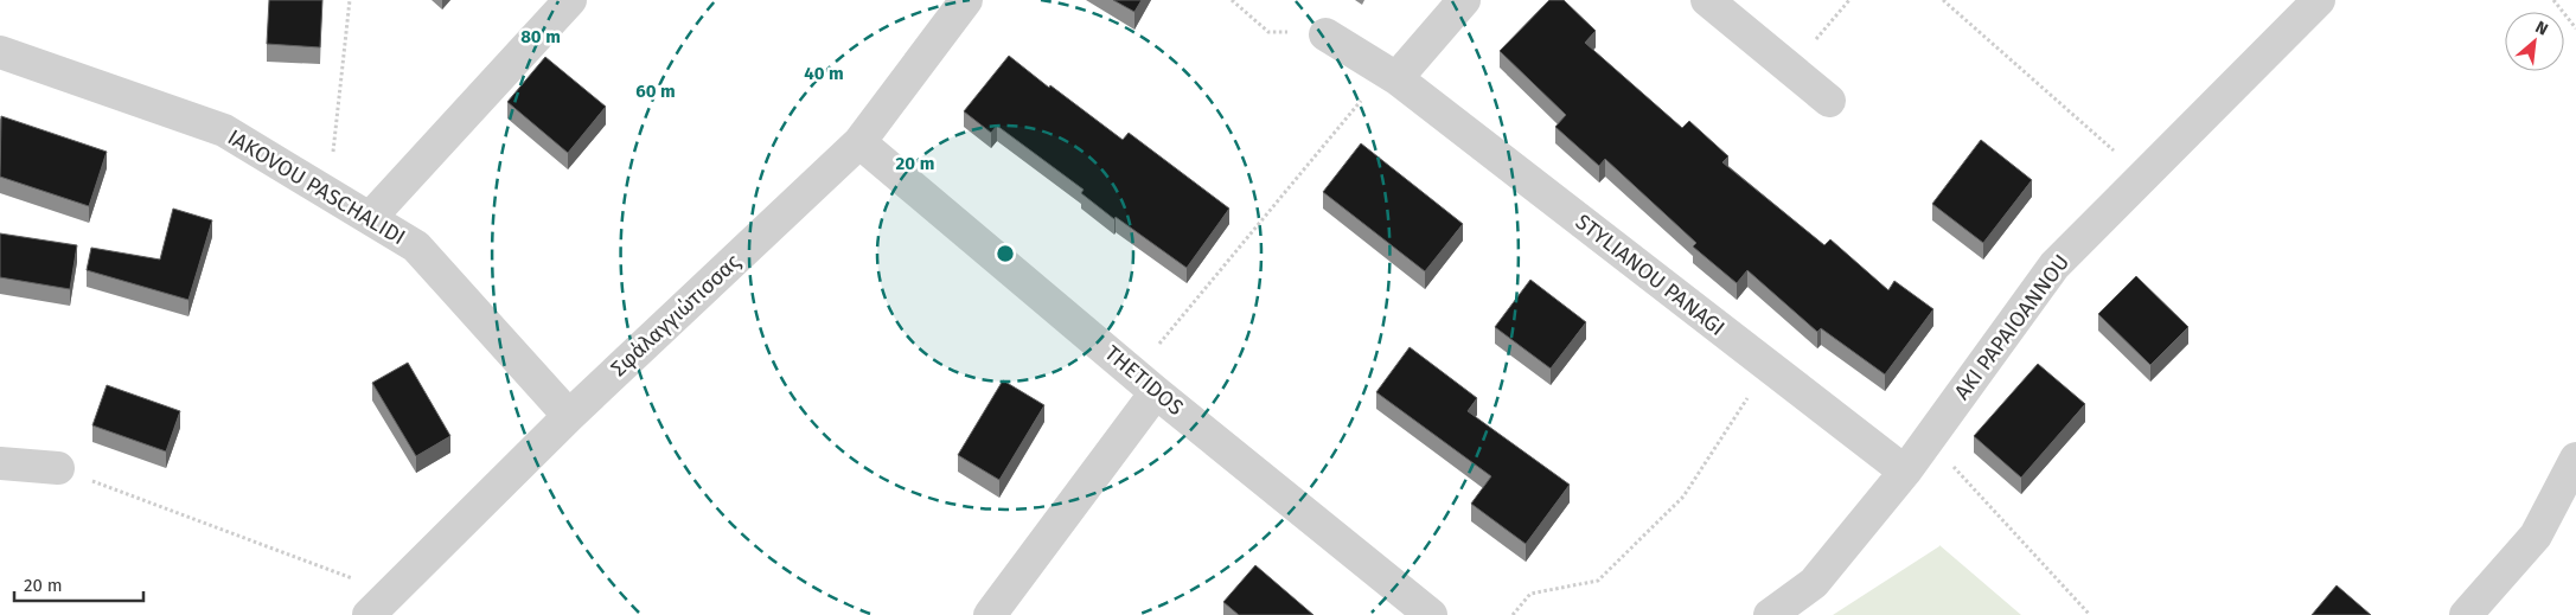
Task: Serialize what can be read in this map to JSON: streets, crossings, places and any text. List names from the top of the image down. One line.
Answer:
{"streets":{"street":["IAKOVOU PASCHALIDI","STYLIANOU PANAGI","Σφάλαγγιώτισσας","AKI PAPAIOANNOU","THETIDOS"]},"crossings":[["IAKOVOU PASCHALIDI","Σφάλαγγιώτισσας"],["STYLIANOU PANAGI","AKI PAPAIOANNOU"],["Σφάλαγγιώτισσας","THETIDOS"]],"scale_bar":"20 m","north":"top right","rings":["80 m","40 m","60 m","20 m"]}
